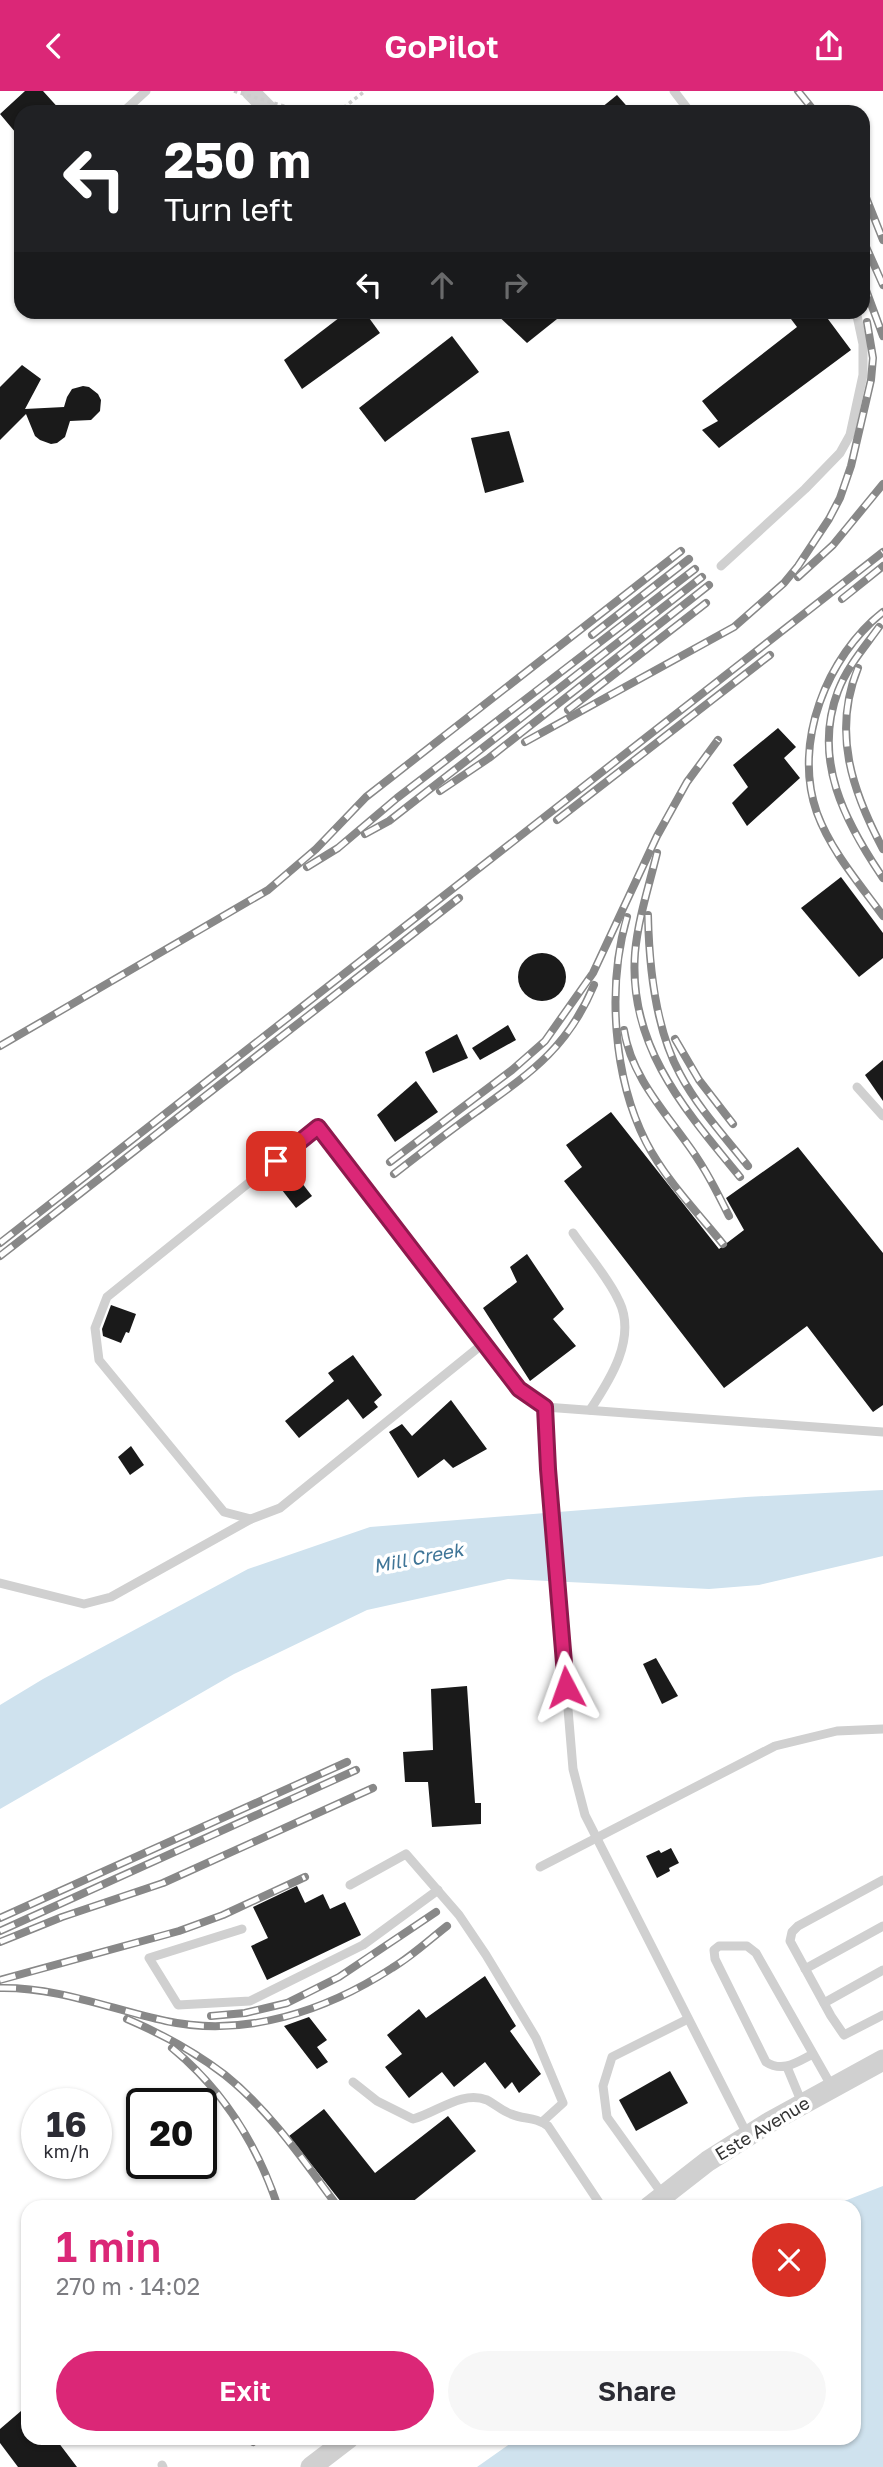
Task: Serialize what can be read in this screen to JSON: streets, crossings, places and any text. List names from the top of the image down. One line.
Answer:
{"streets":{"street":["Este Avenue"]},"water":["Mill Creek"],"page":{"header":"GoPilot","turn":["250 m","Turn left"],"speed":"16 km/h","limit":"20","heading":["1 min","270 m · 14:02"],"buttons":["Exit","Share"]}}
